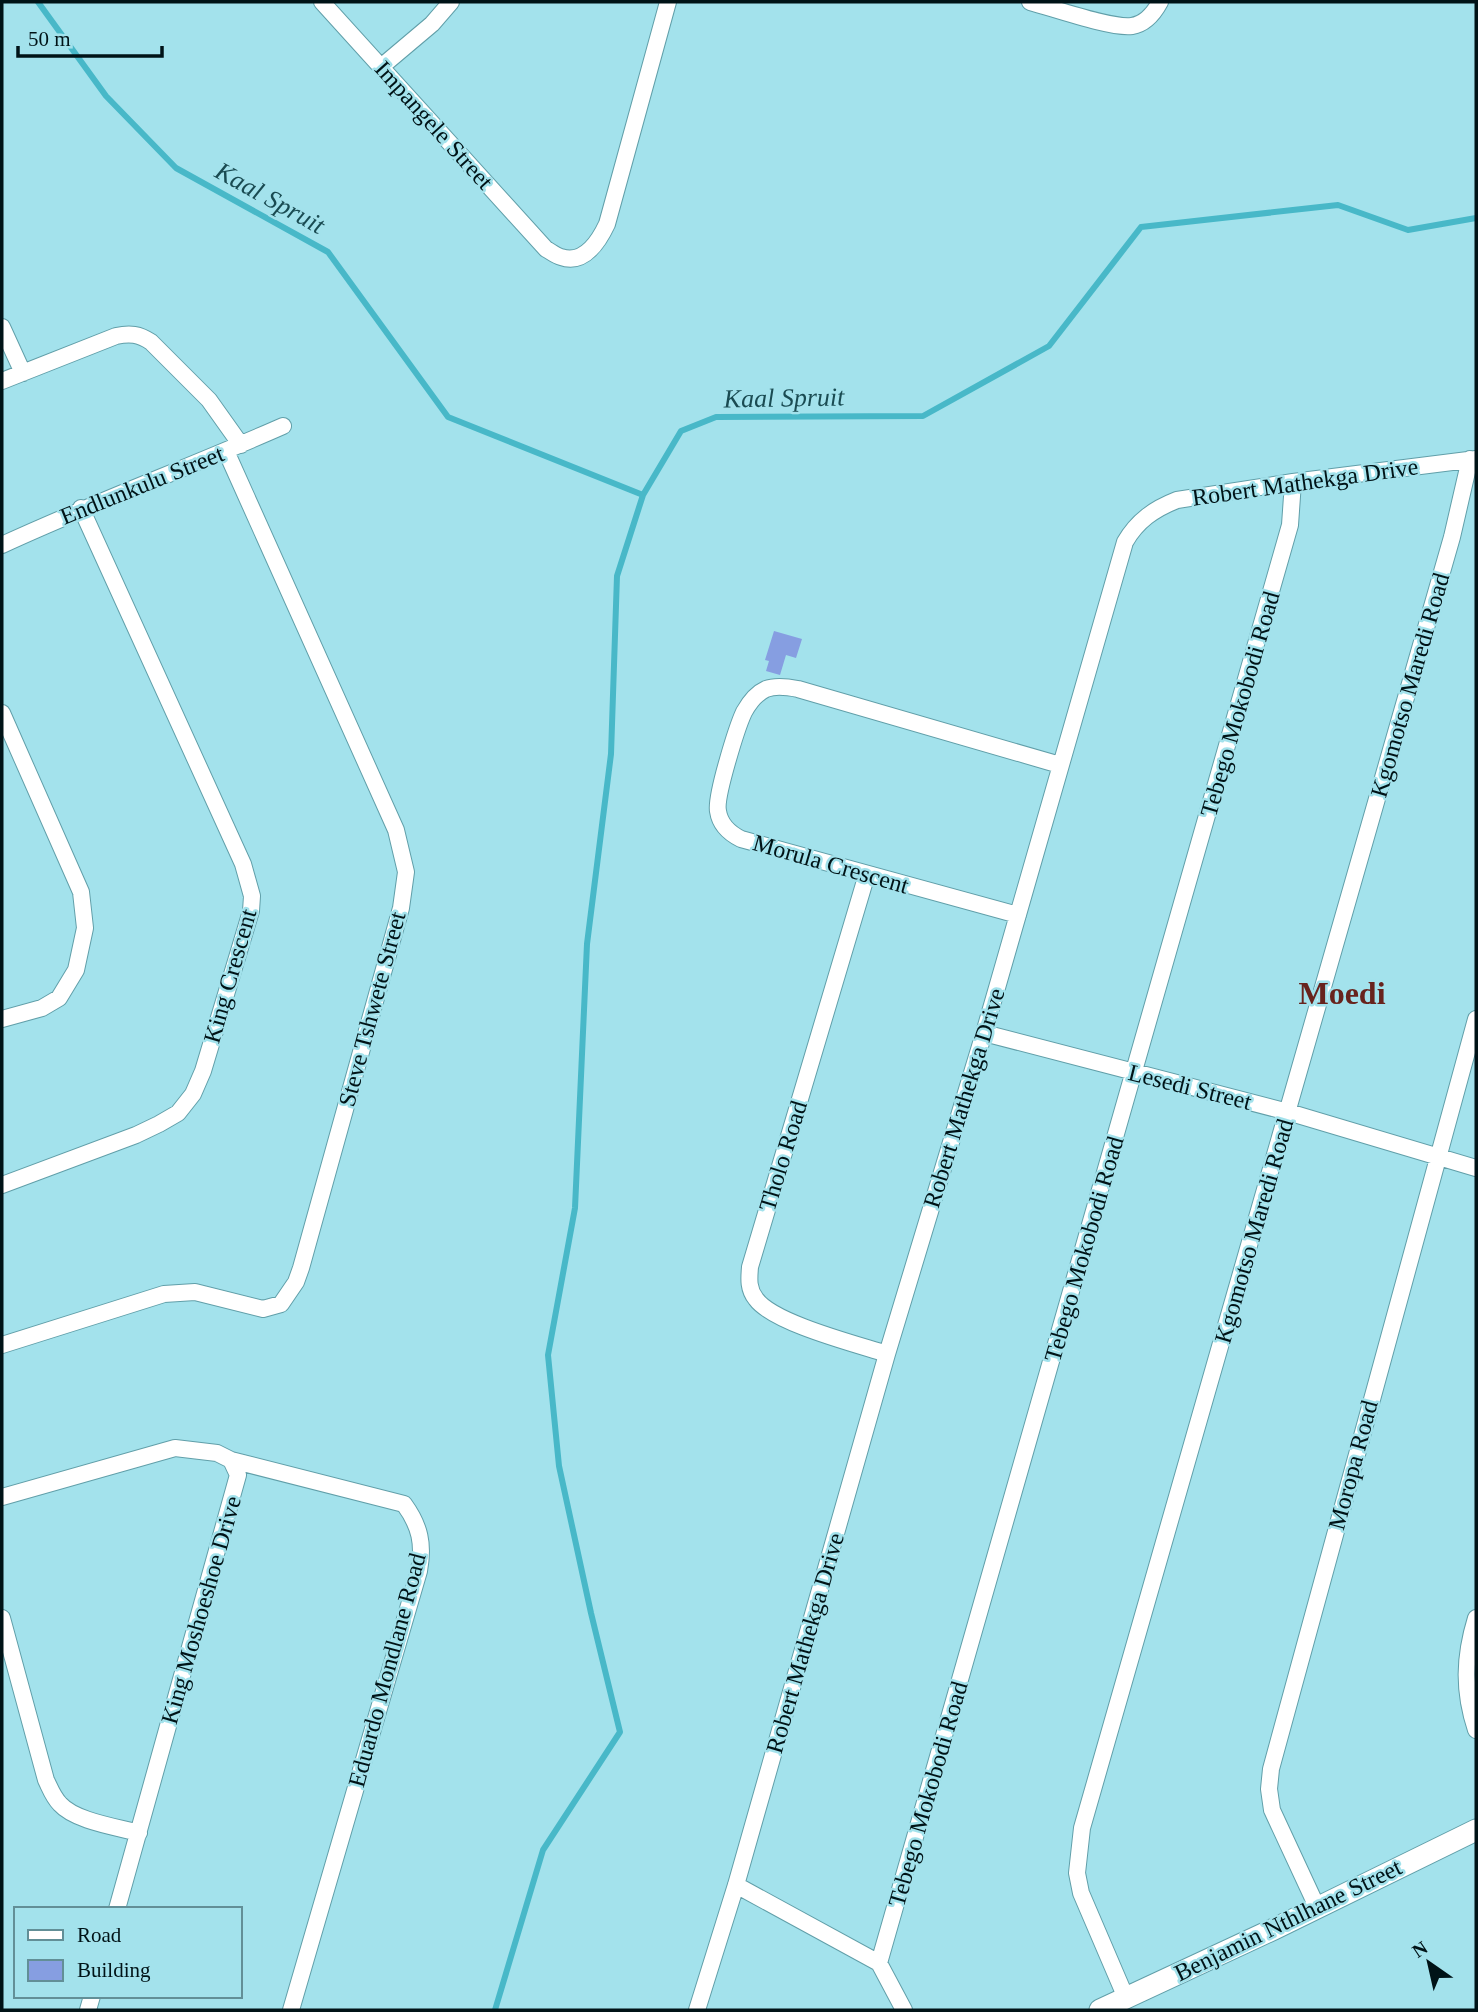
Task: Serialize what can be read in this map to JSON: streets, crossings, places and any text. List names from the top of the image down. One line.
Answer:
{"streets":{"street":["Impangele Street","Robert Mathekga Drive","Endlunkulu Street","Kgomotso Maredi Road","Tebego Mokobodi Road","Morula Crescent","King Crescent","Steve Tshwete Street","Lesedi Street","Tholo Road","Moropa Road","King Moshoeshoe Drive","Eduardo Mondlane Road","Benjamin Nthlhane Street"]},"crossings":[["Robert Mathekga Drive","Kgomotso Maredi Road"],["Robert Mathekga Drive","Tebego Mokobodi Road"],["Robert Mathekga Drive","Morula Crescent"],["Robert Mathekga Drive","Lesedi Street"],["Robert Mathekga Drive","Tholo Road"],["Endlunkulu Street","King Crescent"],["Endlunkulu Street","Steve Tshwete Street"],["Kgomotso Maredi Road","Lesedi Street"],["Kgomotso Maredi Road","Benjamin Nthlhane Street"],["Tebego Mokobodi Road","Lesedi Street"],["Morula Crescent","Tholo Road"],["Lesedi Street","Moropa Road"],["Moropa Road","Benjamin Nthlhane Street"],["King Moshoeshoe Drive","Eduardo Mondlane Road"]],"districts":["Moedi"],"water":["Kaal Spruit"],"legend":["Road","Building"],"scale_bar":"50 m","north":"top left"}
